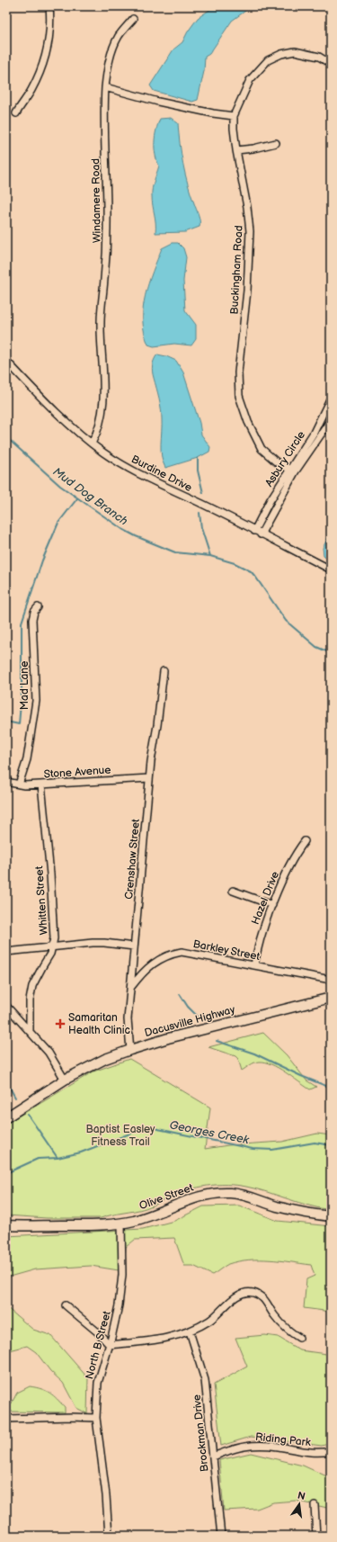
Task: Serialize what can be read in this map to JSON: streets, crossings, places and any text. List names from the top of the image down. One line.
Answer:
{"streets":{"main road":["Dacusville Highway","Olive Street"],"street":["Windamere Road","Buckingham Road","Asbury Circle","Burdine Drive","Mad Lane","Stone Avenue","Crenshaw Street","Hazel Drive","Whitten Street","Barkley Street","North B Street","Brockman Drive","Riding Park"]},"crossings":[["Windamere Road","Burdine Drive"],["Buckingham Road","Asbury Circle"],["Asbury Circle","Burdine Drive"],["Mad Lane","Stone Avenue"],["Stone Avenue","Crenshaw Street"],["Stone Avenue","Whitten Street"],["Crenshaw Street","Barkley Street"],["Crenshaw Street","Dacusville Highway"],["Hazel Drive","Barkley Street"],["Olive Street","North B Street"],["Brockman Drive","Riding Park"]],"water":["Mud Dog Branch","Georges Creek"],"parks":["Baptist Easley Fitness Trail"],"places":{"health":["Samaritan Health Clinic"]},"north":"top"}
